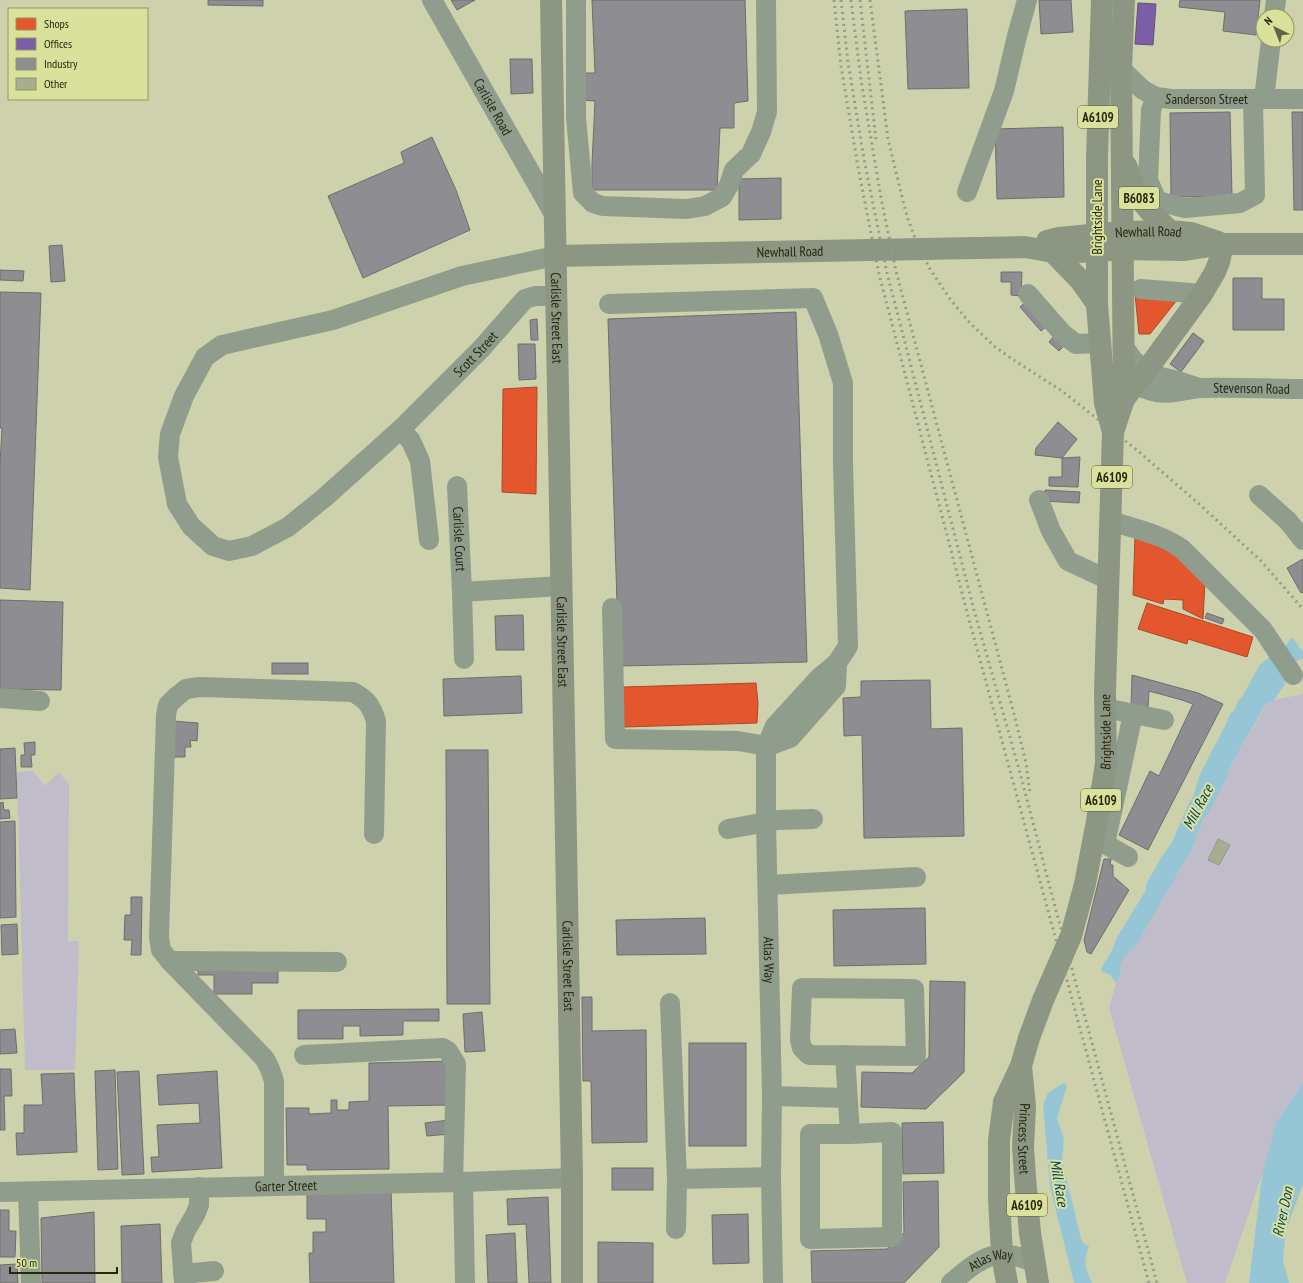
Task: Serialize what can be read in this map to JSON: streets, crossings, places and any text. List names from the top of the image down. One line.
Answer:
{"streets":{"main road":["A6109","B6083","Brightside Lane","Newhall Road","Carlisle Street East","Princess Street"],"street":["Sanderson Street","Carlisle Road","Scott Street","Stevenson Road","Carlisle Court","Atlas Way","Garter Street"]},"crossings":[["Sanderson Street","Brightside Lane"],["Carlisle Road","Carlisle Street East"],["A6109","Brightside Lane"],["A6109","Atlas Way"],["A6109","Princess Street"],["B6083","Brightside Lane"],["B6083","Newhall Road"],["Brightside Lane","Newhall Road"],["Brightside Lane","Stevenson Road"],["Brightside Lane","Princess Street"],["Newhall Road","Carlisle Street East"],["Newhall Road","Scott Street"],["Carlisle Street East","Scott Street"],["Carlisle Street East","Carlisle Court"],["Carlisle Street East","Garter Street"],["Atlas Way","Princess Street"]],"water":["Mill Race","River Don"],"legend":["Shops","Offices","Industry","Other"],"scale_bar":"50 m","north":"top left"}
